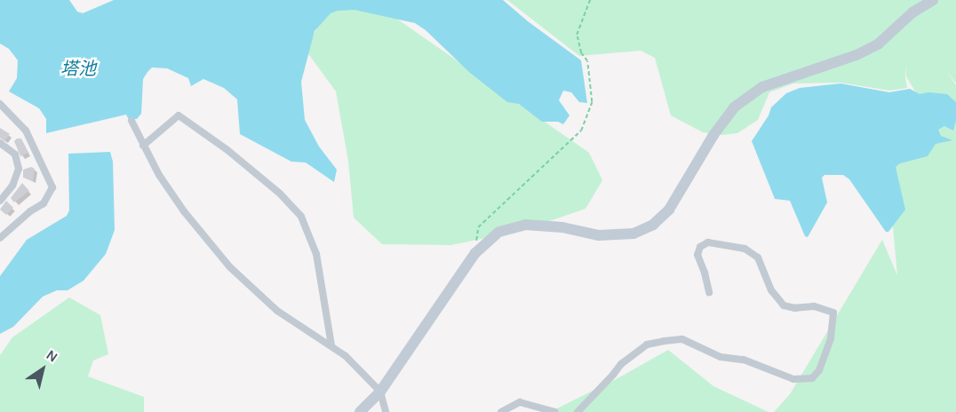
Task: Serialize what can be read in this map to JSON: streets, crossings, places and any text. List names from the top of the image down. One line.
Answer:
{"water":["塔池"],"north":"top right"}
